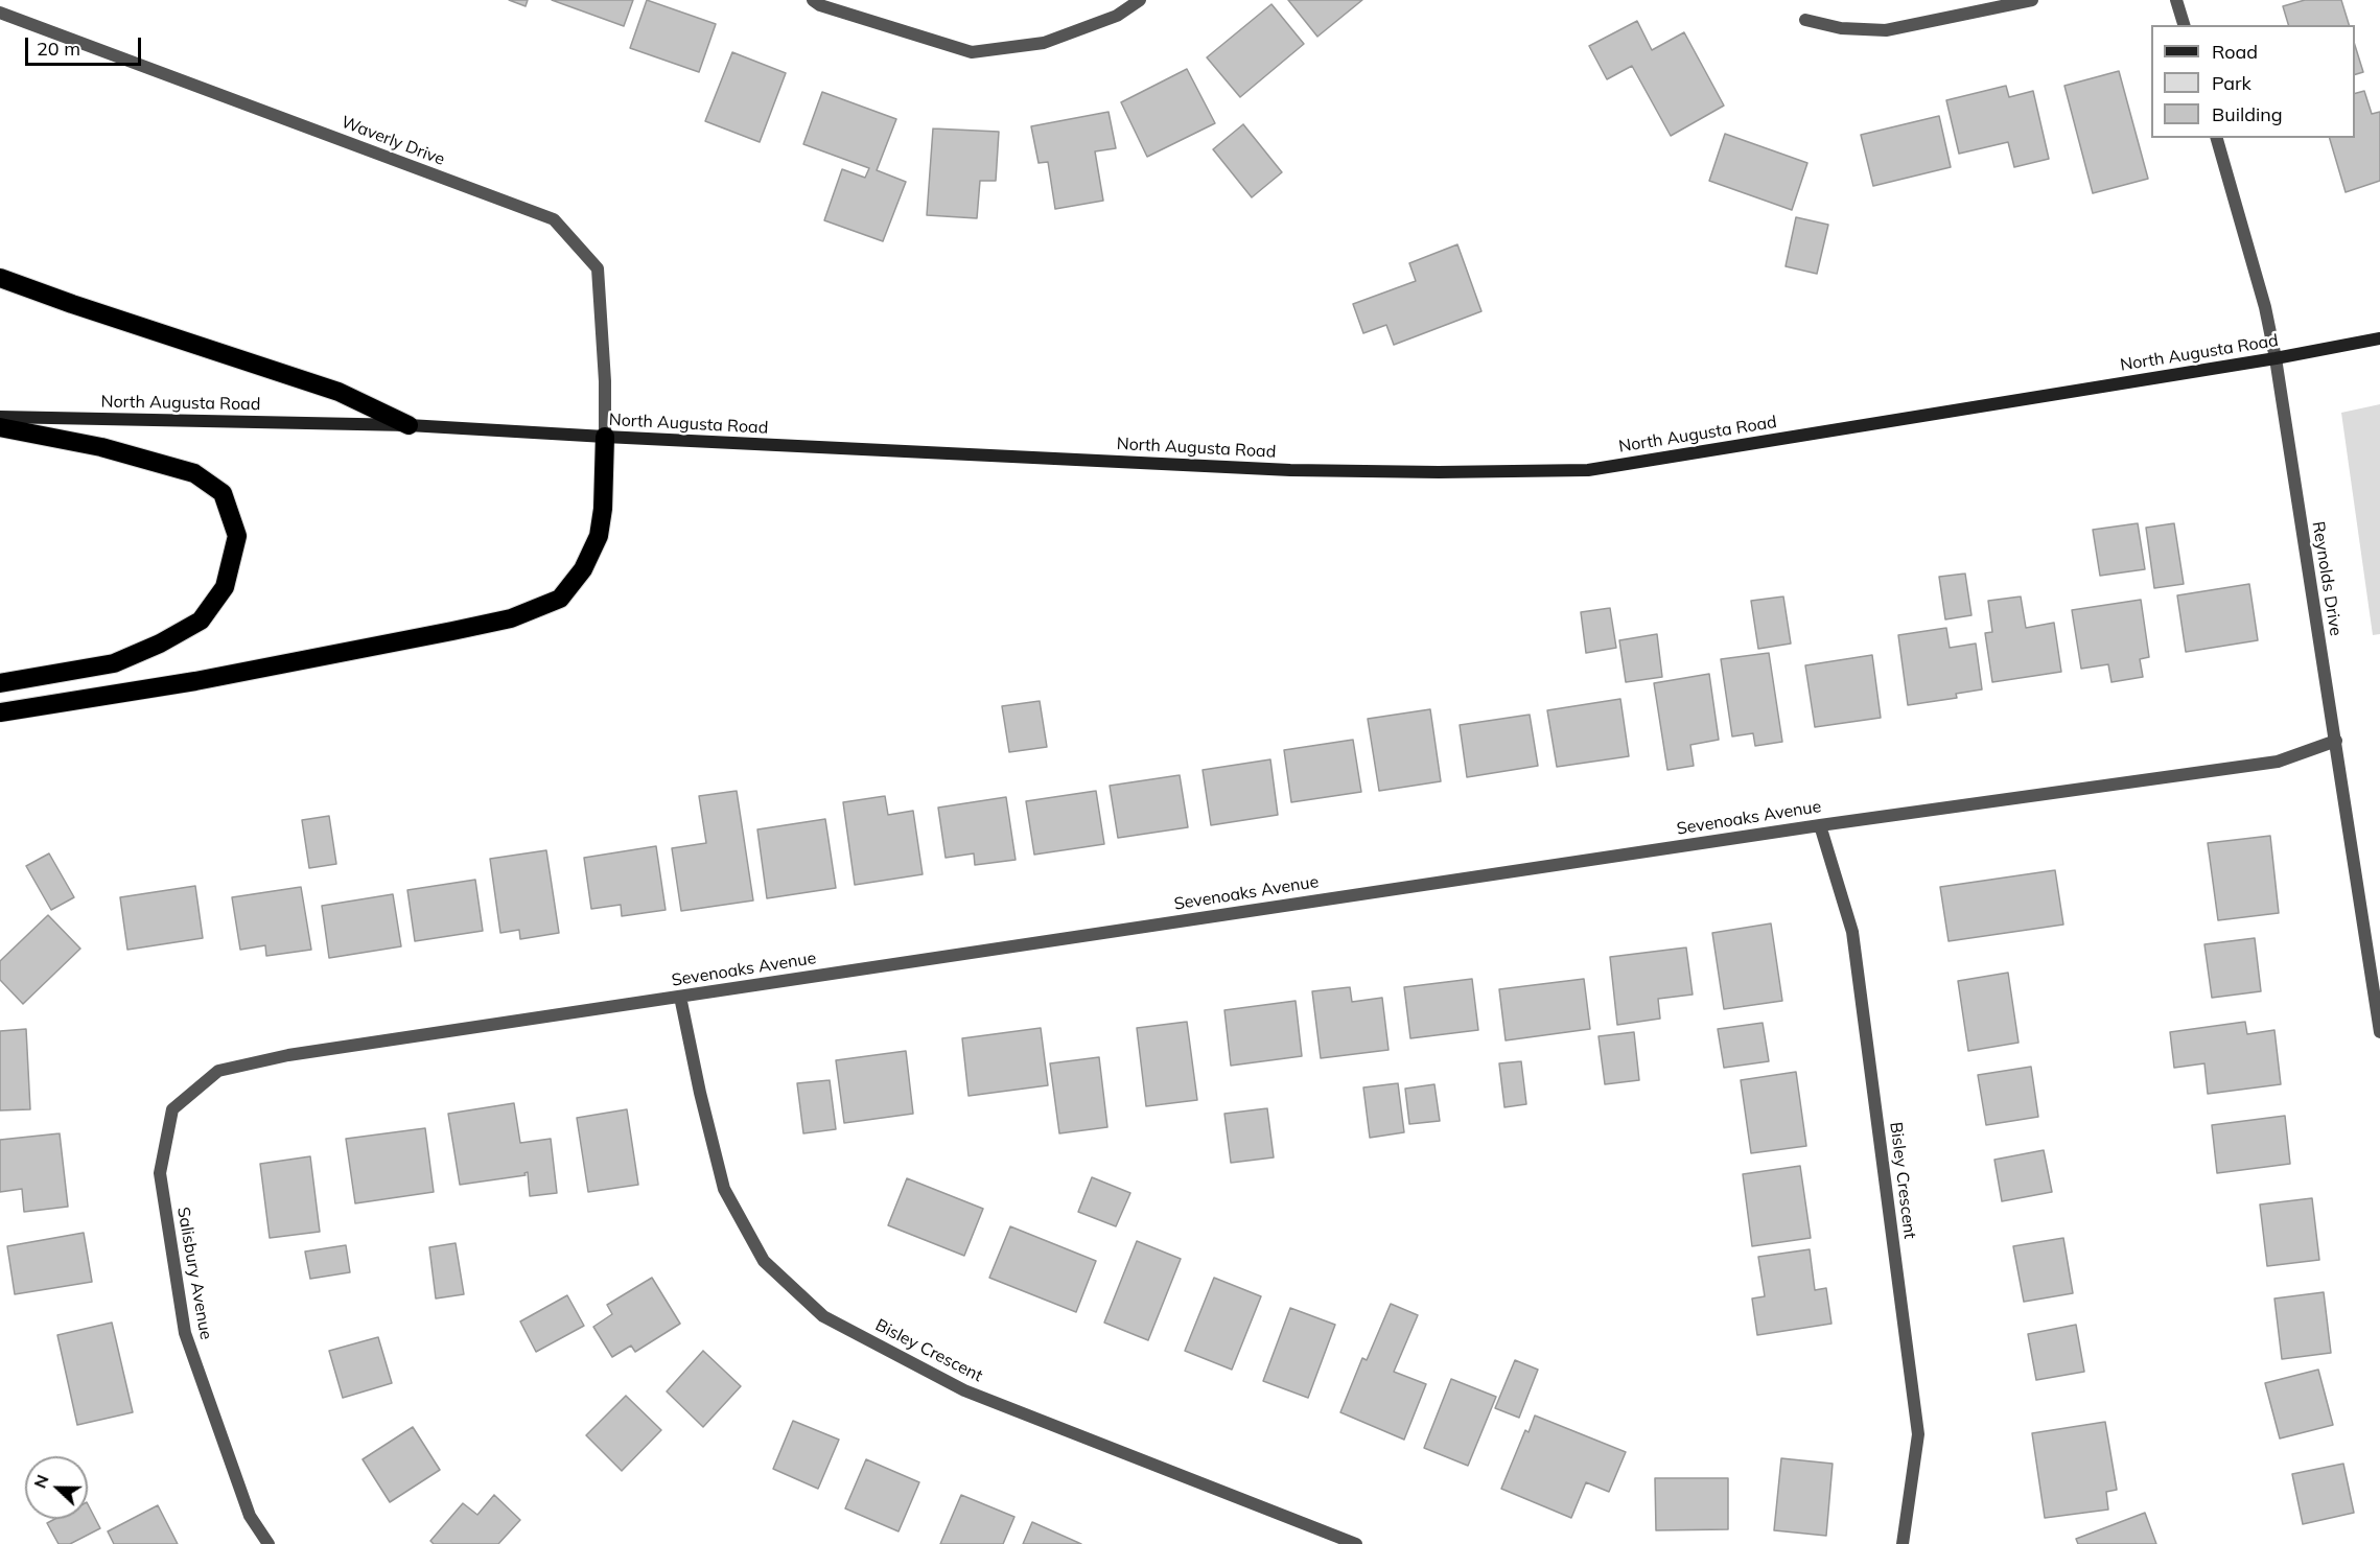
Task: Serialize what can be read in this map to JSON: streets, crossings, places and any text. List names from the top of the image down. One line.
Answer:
{"streets":{"main road":["North Augusta Road"],"street":["Waverly Drive","Reynolds Drive","Sevenoaks Avenue","Bisley Crescent","Salisbury Avenue"]},"crossings":[["Waverly Drive","North Augusta Road"],["North Augusta Road","Reynolds Drive"],["Reynolds Drive","Sevenoaks Avenue"],["Sevenoaks Avenue","Bisley Crescent"],["Sevenoaks Avenue","Salisbury Avenue"]],"legend":["Road","Park","Building"],"scale_bar":"20 m","north":"left"}
